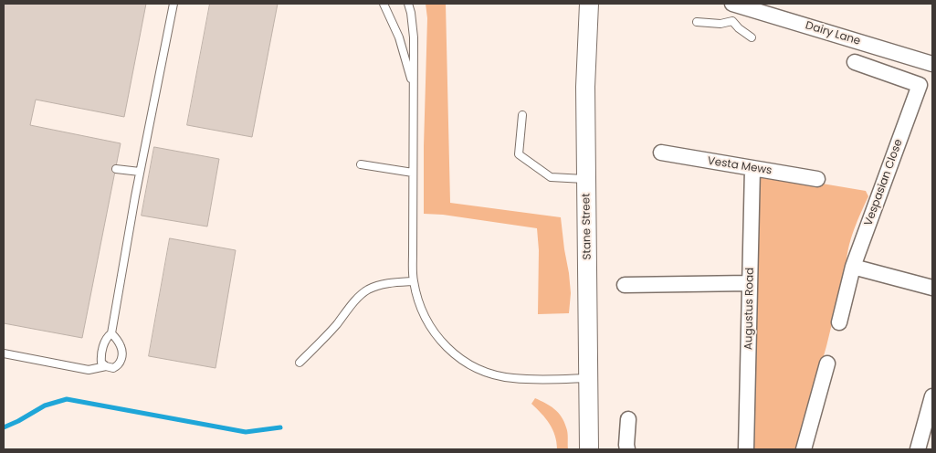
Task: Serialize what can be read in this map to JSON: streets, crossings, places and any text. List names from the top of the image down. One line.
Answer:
{"streets":{"street":["Dairy Lane","Vesta Mews","Vespasian Close","Stane Street","Augustus Road"]},"crossings":[["Vesta Mews","Augustus Road"]]}
